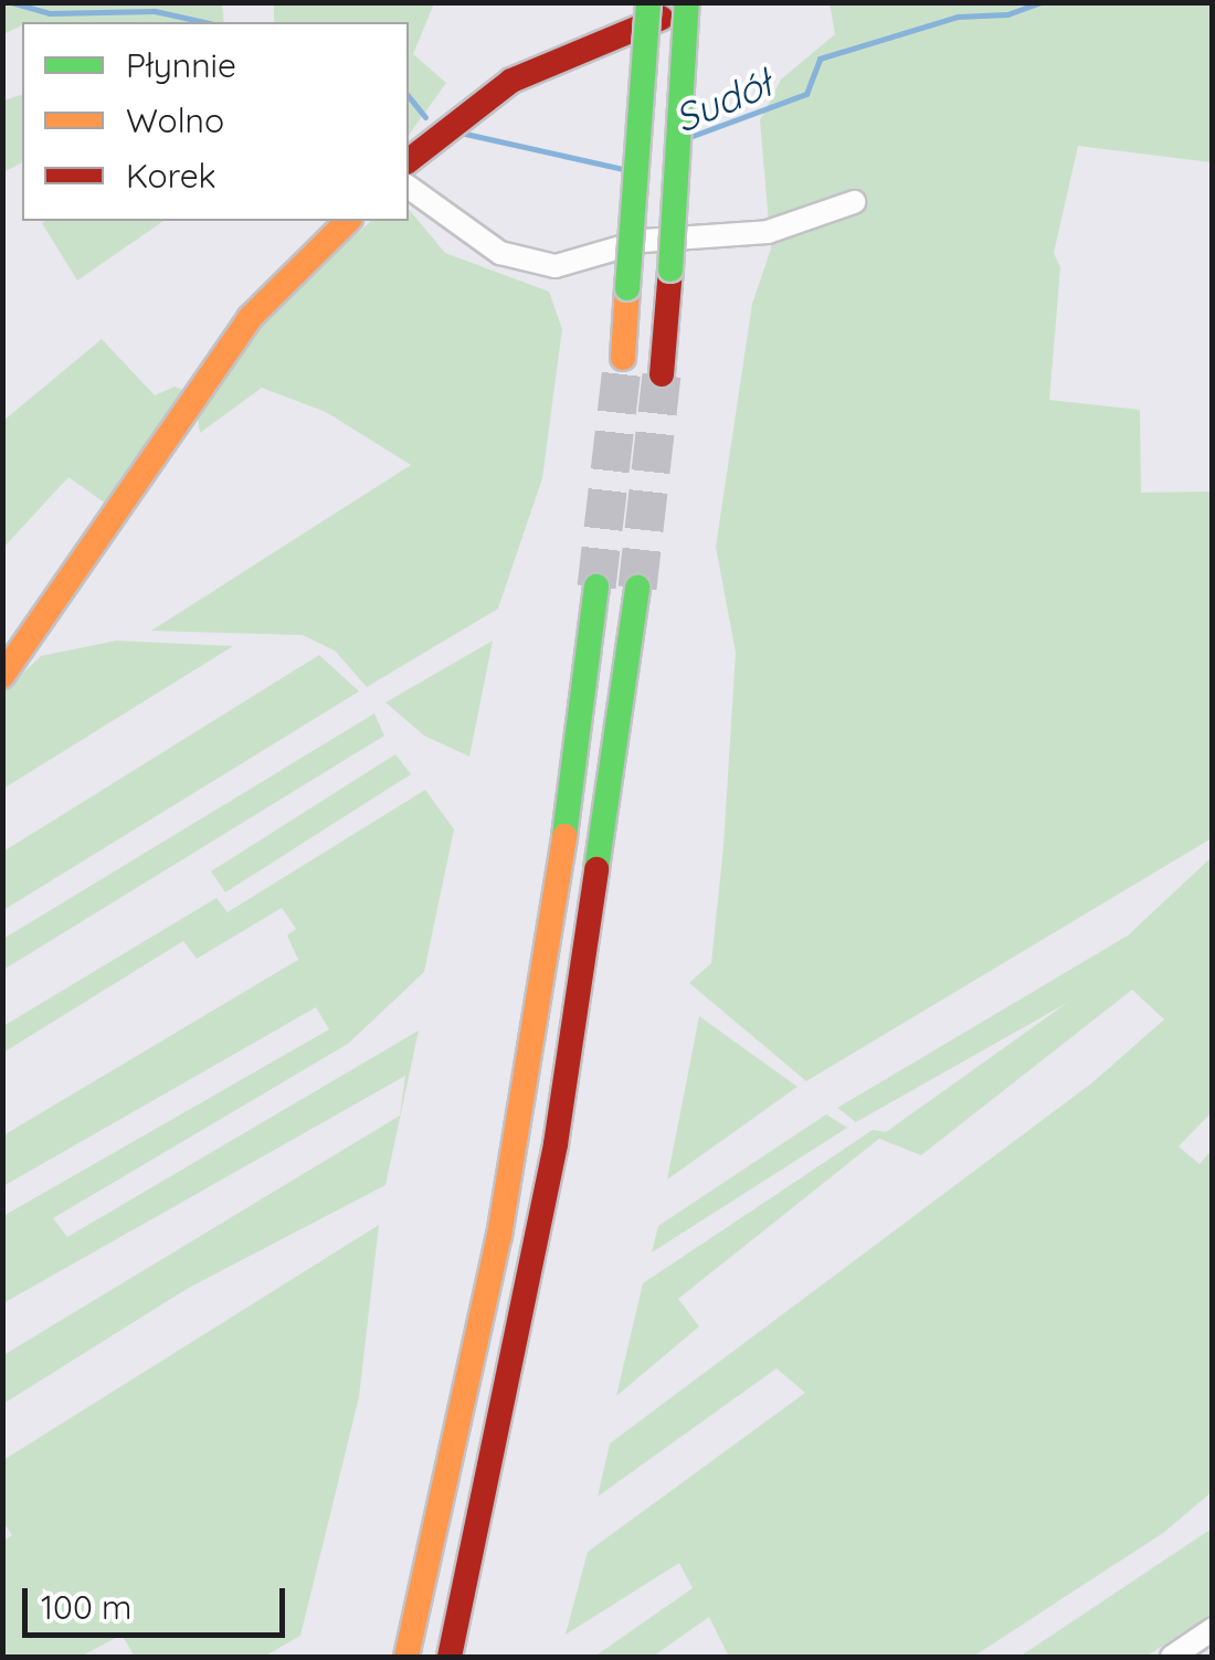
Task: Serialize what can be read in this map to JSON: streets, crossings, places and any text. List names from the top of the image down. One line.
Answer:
{"water":["Sudół"],"legend":["Płynnie","Wolno","Korek"],"scale_bar":"100 m"}
